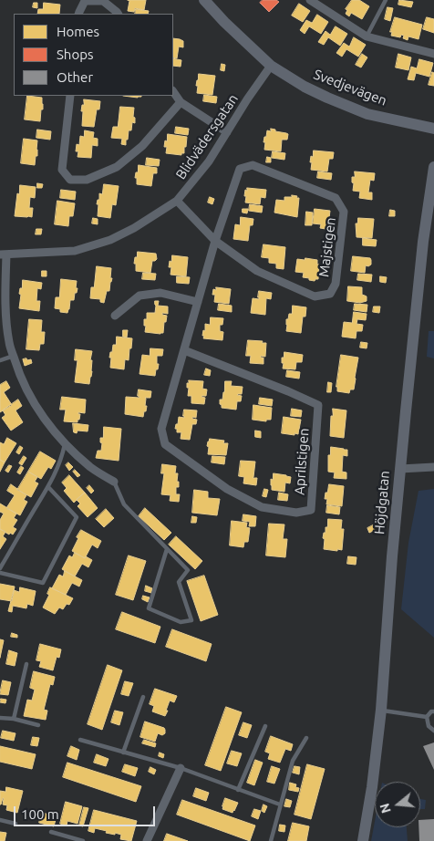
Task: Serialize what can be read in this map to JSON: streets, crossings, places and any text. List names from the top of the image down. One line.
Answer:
{"streets":{"street":["Svedjevägen","Blidvädersgatan","Majstigen","Aprilstigen","Höjdgatan"]},"crossings":[["Svedjevägen","Blidvädersgatan"],["Blidvädersgatan","Majstigen"],["Majstigen","Aprilstigen"]],"legend":["Homes","Shops","Other"],"scale_bar":"100 m","north":"left"}
